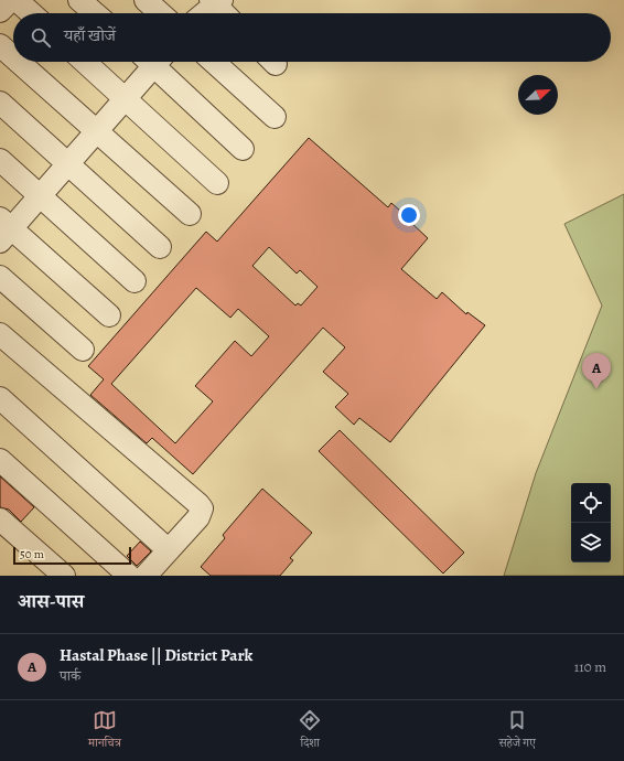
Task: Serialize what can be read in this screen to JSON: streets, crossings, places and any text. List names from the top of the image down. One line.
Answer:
{"scale_bar":"50 m","north":"top right","page":{"search":"यहाँ खोजें","pins":"A","scale":"50 m","heading":"आस-पास","list":[{"mark":"A","name":"Hastal Phase || District Park","note":"पार्क","value":"110 m"}],"nav":["मानचित्र","दिशा","सहेजे गए"]}}
